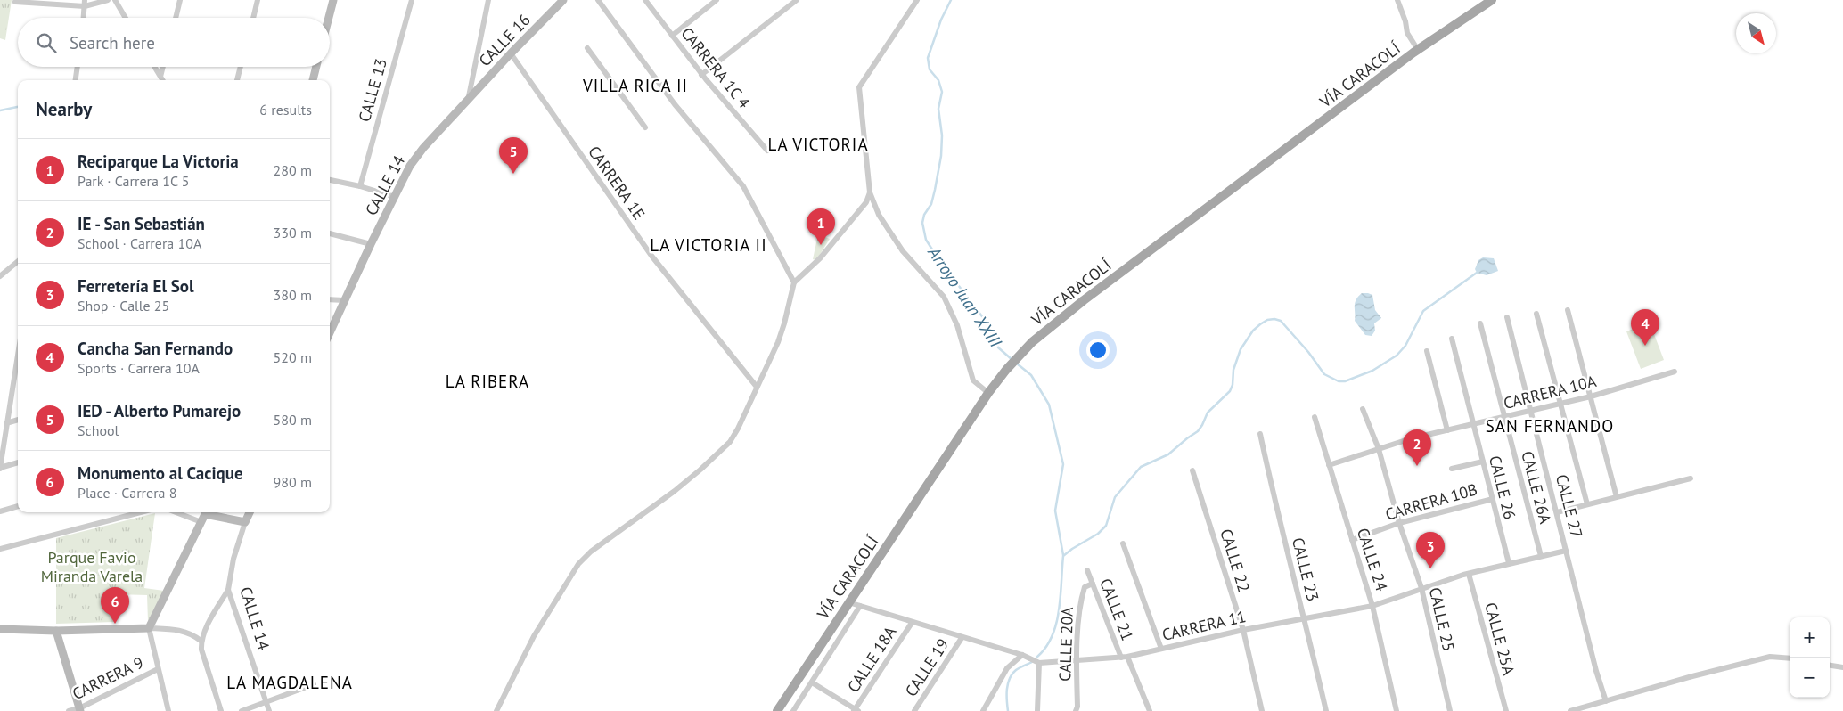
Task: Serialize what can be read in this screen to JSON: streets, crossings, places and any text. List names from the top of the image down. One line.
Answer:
{"streets":{"main road":["VÍA CARACOLÍ"],"street":["CALLE 16","CARRERA 1C 4","CALLE 13","CARRERA 1E","CALLE 14","CARRERA 10A","CALLE 26","CALLE 26A","CARRERA 10B","CALLE 27","CALLE 24","CALLE 22","CALLE 23","CALLE 21","CALLE 25","CARRERA 11","CALLE 25A","CALLE 20A","CALLE 18A","CALLE 19","CARRERA 9"]},"crossings":[["CALLE 16","CARRERA 1E"],["CALLE 16","CALLE 14"],["VÍA CARACOLÍ","CARRERA 11"],["CARRERA 10A","CALLE 26"],["CARRERA 10A","CALLE 26A"],["CARRERA 10A","CALLE 27"],["CARRERA 10A","CALLE 24"],["CARRERA 10A","CALLE 25"],["CALLE 26","CARRERA 10B"],["CALLE 26","CARRERA 11"],["CALLE 26A","CARRERA 11"],["CARRERA 10B","CALLE 24"],["CARRERA 10B","CALLE 25"],["CALLE 27","CARRERA 11"],["CALLE 24","CARRERA 11"],["CALLE 22","CARRERA 11"],["CALLE 23","CARRERA 11"],["CALLE 21","CARRERA 11"],["CALLE 21","CALLE 20A"],["CALLE 25","CARRERA 11"],["CARRERA 11","CALLE 25A"],["CARRERA 11","CALLE 20A"],["CARRERA 11","CALLE 18A"],["CARRERA 11","CALLE 19"]],"districts":["VILLA RICA II","LA VICTORIA","LA VICTORIA II","LA RIBERA","SAN FERNANDO","LA MAGDALENA"],"water":["Arroyo Juan XXIII"],"parks":["Parque Favio Miranda Varela"],"north":"bottom right","page":{"search":"Search here","heading":["Nearby","6 results"],"pins":["5","1","4","2","3","6"],"list":[{"mark":"1","name":"Reciparque La Victoria","note":"Park · Carrera 1C 5","value":"280 m"},{"mark":"2","name":"IE - San Sebastián","note":"School · Carrera 10A","value":"330 m"},{"mark":"3","name":"Ferretería El Sol","note":"Shop · Calle 25","value":"380 m"},{"mark":"4","name":"Cancha San Fernando","note":"Sports · Carrera 10A","value":"520 m"},{"mark":"5","name":"IED - Alberto Pumarejo","note":"School","value":"580 m"},{"mark":"6","name":"Monumento al Cacique","note":"Place · Carrera 8","value":"980 m"}],"map_buttons":["+","−"]}}
